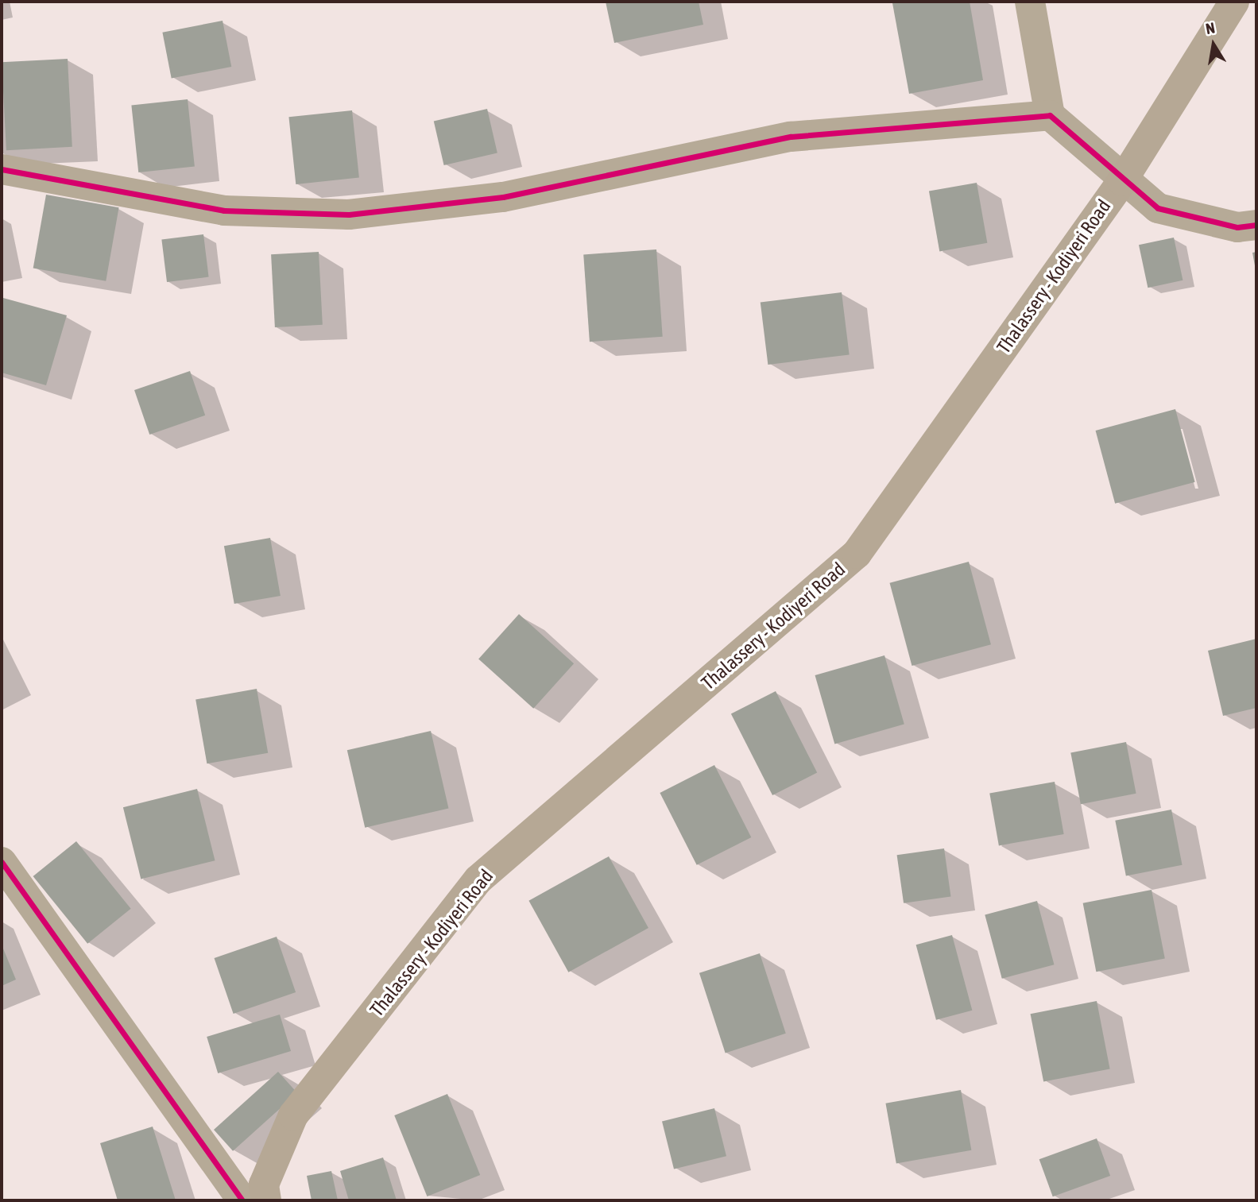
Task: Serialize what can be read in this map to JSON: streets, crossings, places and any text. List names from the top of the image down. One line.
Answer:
{"streets":{"main road":["Thalassery - Kodiyeri Road"]},"north":"top"}
